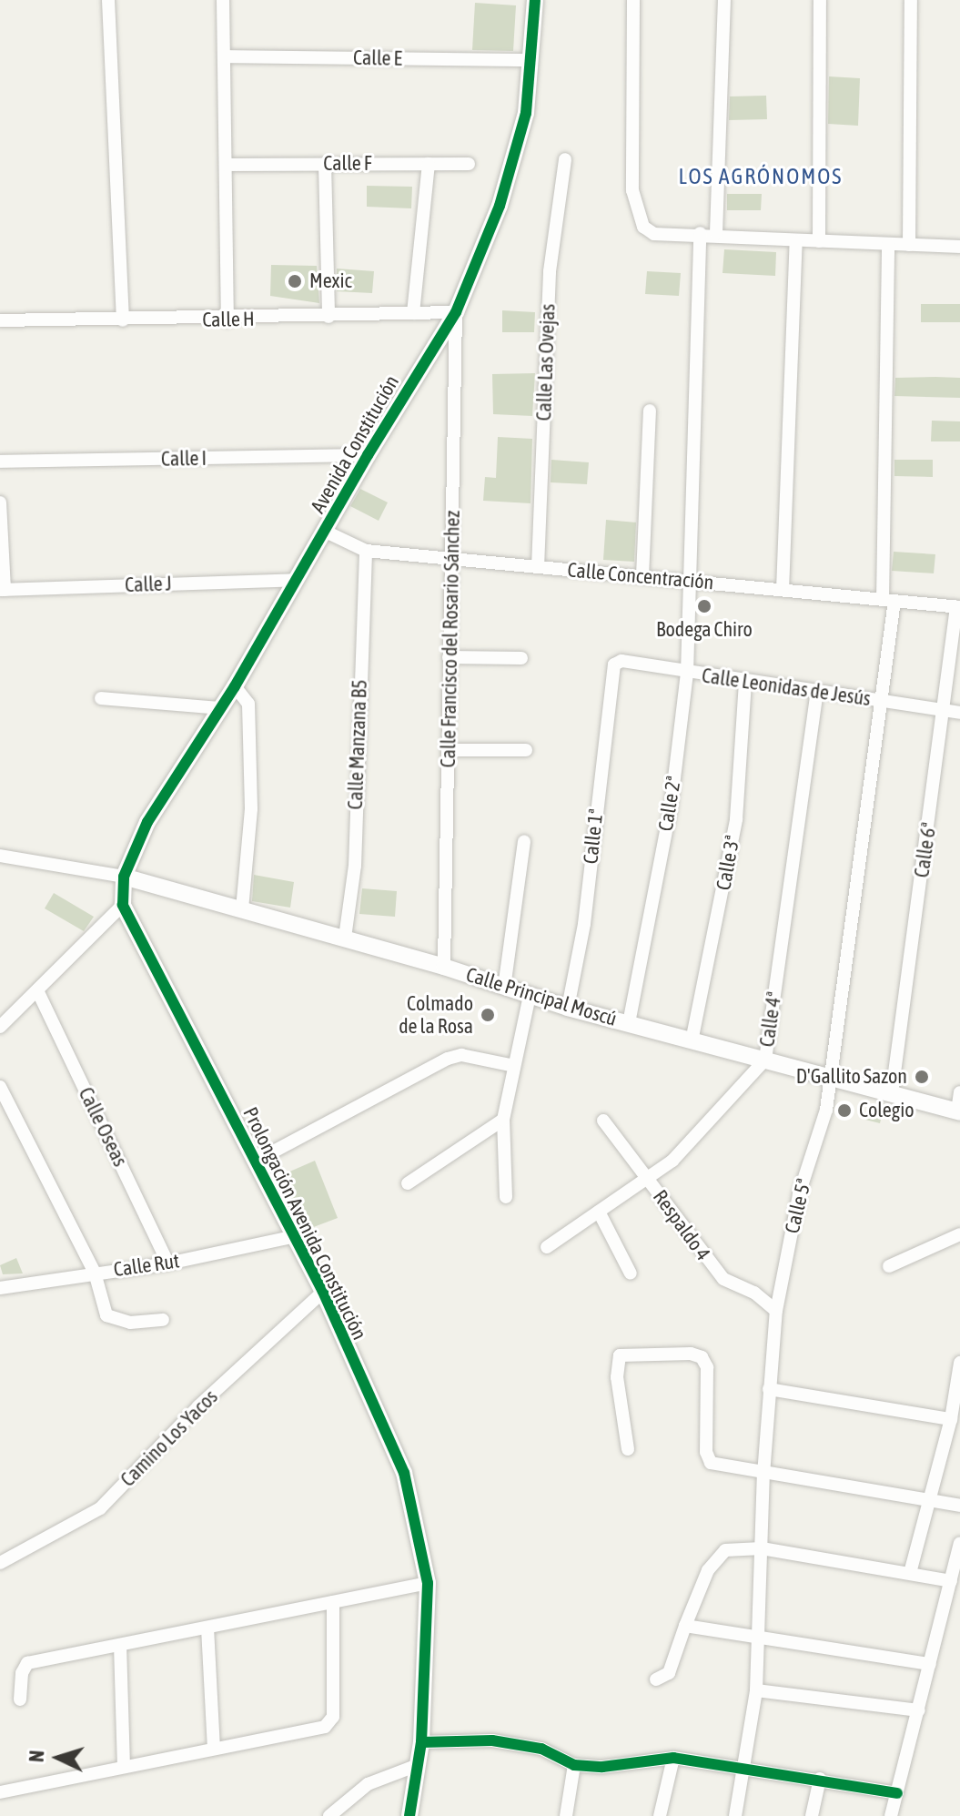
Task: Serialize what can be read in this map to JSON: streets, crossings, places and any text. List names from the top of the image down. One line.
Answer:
{"streets":{"street":["Calle E","Calle F","Calle H","Calle Las Ovejas","Avenida Constitución","Calle I","Calle Concentración","Calle J","Calle Francisco del Rosario Sánchez","Calle Leonidas de Jesús","Calle Manzana B5","Calle 2ª","Calle 1ª","Calle 6ª","Calle 3ª","Calle Principal Moscú","Calle 4ª","Calle Oseas","Calle 5ª","Prolongación Avenida Constitución","Respaldo 4","Calle Rut","Camino Los Yacos"]},"crossings":[["Calle E","Avenida Constitución"],["Calle H","Avenida Constitución"],["Calle H","Calle Francisco del Rosario Sánchez"],["Calle Las Ovejas","Calle Concentración"],["Avenida Constitución","Calle I"],["Avenida Constitución","Calle Concentración"],["Avenida Constitución","Calle J"],["Avenida Constitución","Calle Francisco del Rosario Sánchez"],["Avenida Constitución","Calle Principal Moscú"],["Avenida Constitución","Prolongación Avenida Constitución"],["Calle Concentración","Calle Francisco del Rosario Sánchez"],["Calle Concentración","Calle Manzana B5"],["Calle Concentración","Calle 2ª"],["Calle Concentración","Calle 6ª"],["Calle Concentración","Calle 5ª"],["Calle Francisco del Rosario Sánchez","Calle Principal Moscú"],["Calle Leonidas de Jesús","Calle 2ª"],["Calle Leonidas de Jesús","Calle 1ª"],["Calle Leonidas de Jesús","Calle 6ª"],["Calle Leonidas de Jesús","Calle 3ª"],["Calle Leonidas de Jesús","Calle 4ª"],["Calle Leonidas de Jesús","Calle 5ª"],["Calle Manzana B5","Calle Principal Moscú"],["Calle 2ª","Calle Principal Moscú"],["Calle 1ª","Calle Principal Moscú"],["Calle 6ª","Calle Principal Moscú"],["Calle 3ª","Calle Principal Moscú"],["Calle Principal Moscú","Calle 4ª"],["Calle Principal Moscú","Calle 5ª"],["Calle Principal Moscú","Prolongación Avenida Constitución"],["Calle 4ª","Respaldo 4"],["Calle Oseas","Calle Rut"],["Calle 5ª","Respaldo 4"],["Prolongación Avenida Constitución","Calle Rut"],["Prolongación Avenida Constitución","Camino Los Yacos"]],"districts":["LOS AGRÓNOMOS"],"places":["Mexic","Bodega Chiro","Colmado de la Rosa","D'Gallito Sazon","Colegio"],"north":"left"}
